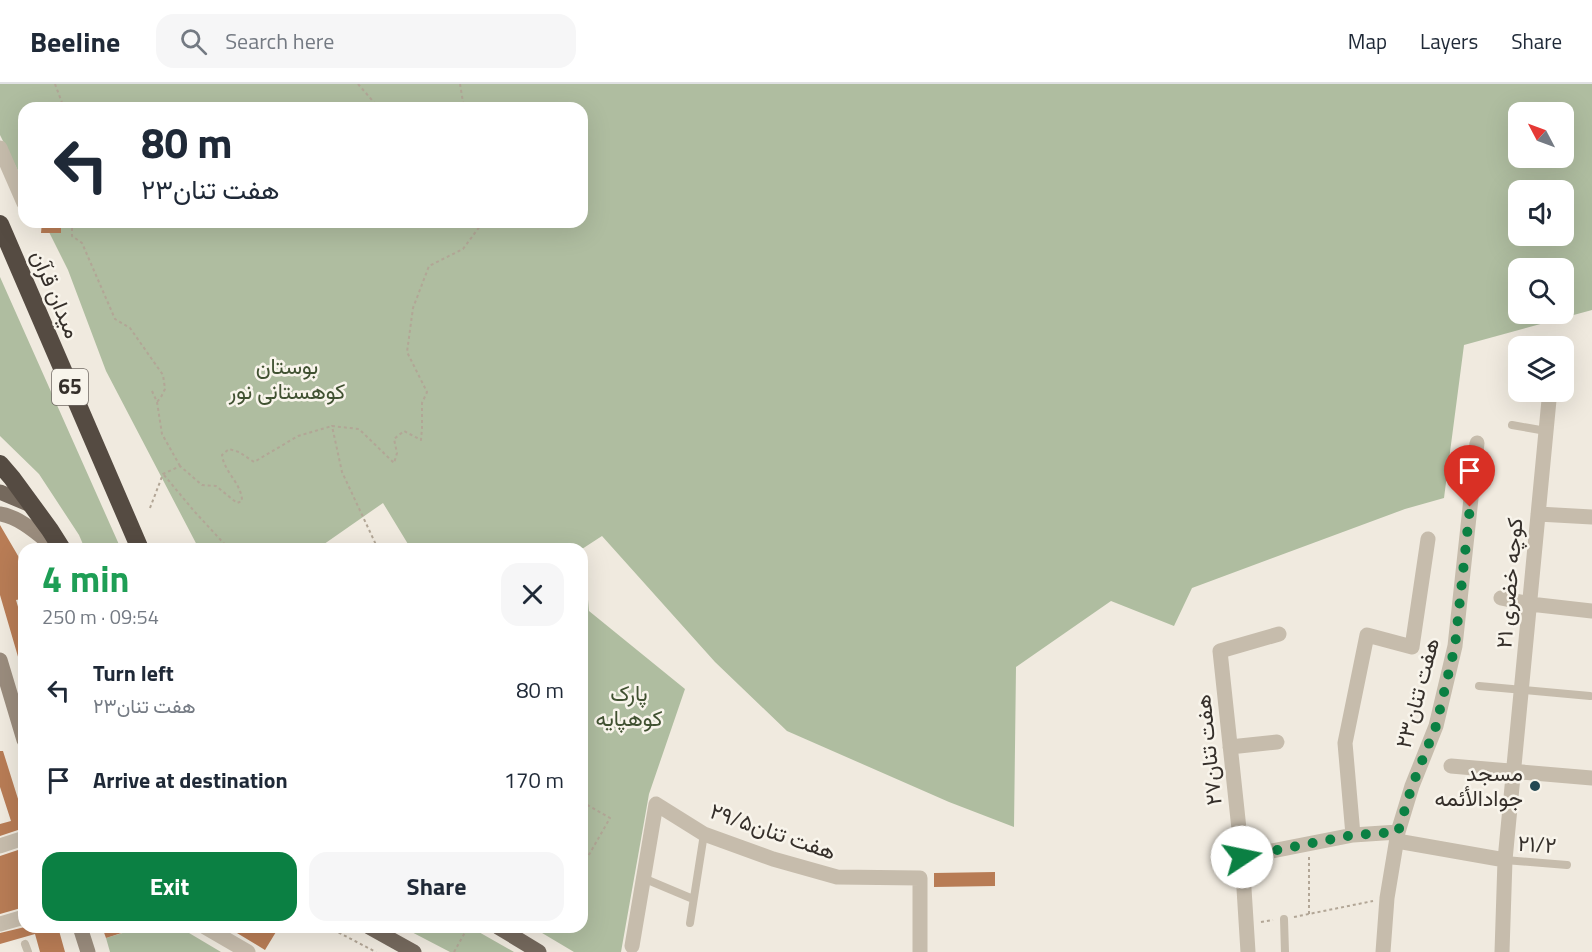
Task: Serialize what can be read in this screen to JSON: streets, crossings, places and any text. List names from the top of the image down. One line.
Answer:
{"streets":{"highway":["میدان قرآن","65"],"street":["کوچه خضری ۲۱","هفت تنان۲۳","هفت تنان۲۷","۲۹/۵هفت تنان"],"lane":["۲۱/۲"]},"crossings":[["کوچه خضری ۲۱","۲۱/۲"]],"parks":["بوستان کوهستانی نور","پارک کوهپایه"],"places":["مسجد جوادالأئمه"],"north":"top left","page":{"header":"Beeline","search":"Search here","nav":["Map","Layers","Share"],"turn":["80 m","هفت تنان۲۳"],"heading":["4 min","250 m · 09:54"],"list":[{"name":"Turn left","note":"هفت تنان۲۳","value":"80 m"},{"name":"Arrive at destination","value":"170 m"}],"buttons":["Exit","Share"]}}
